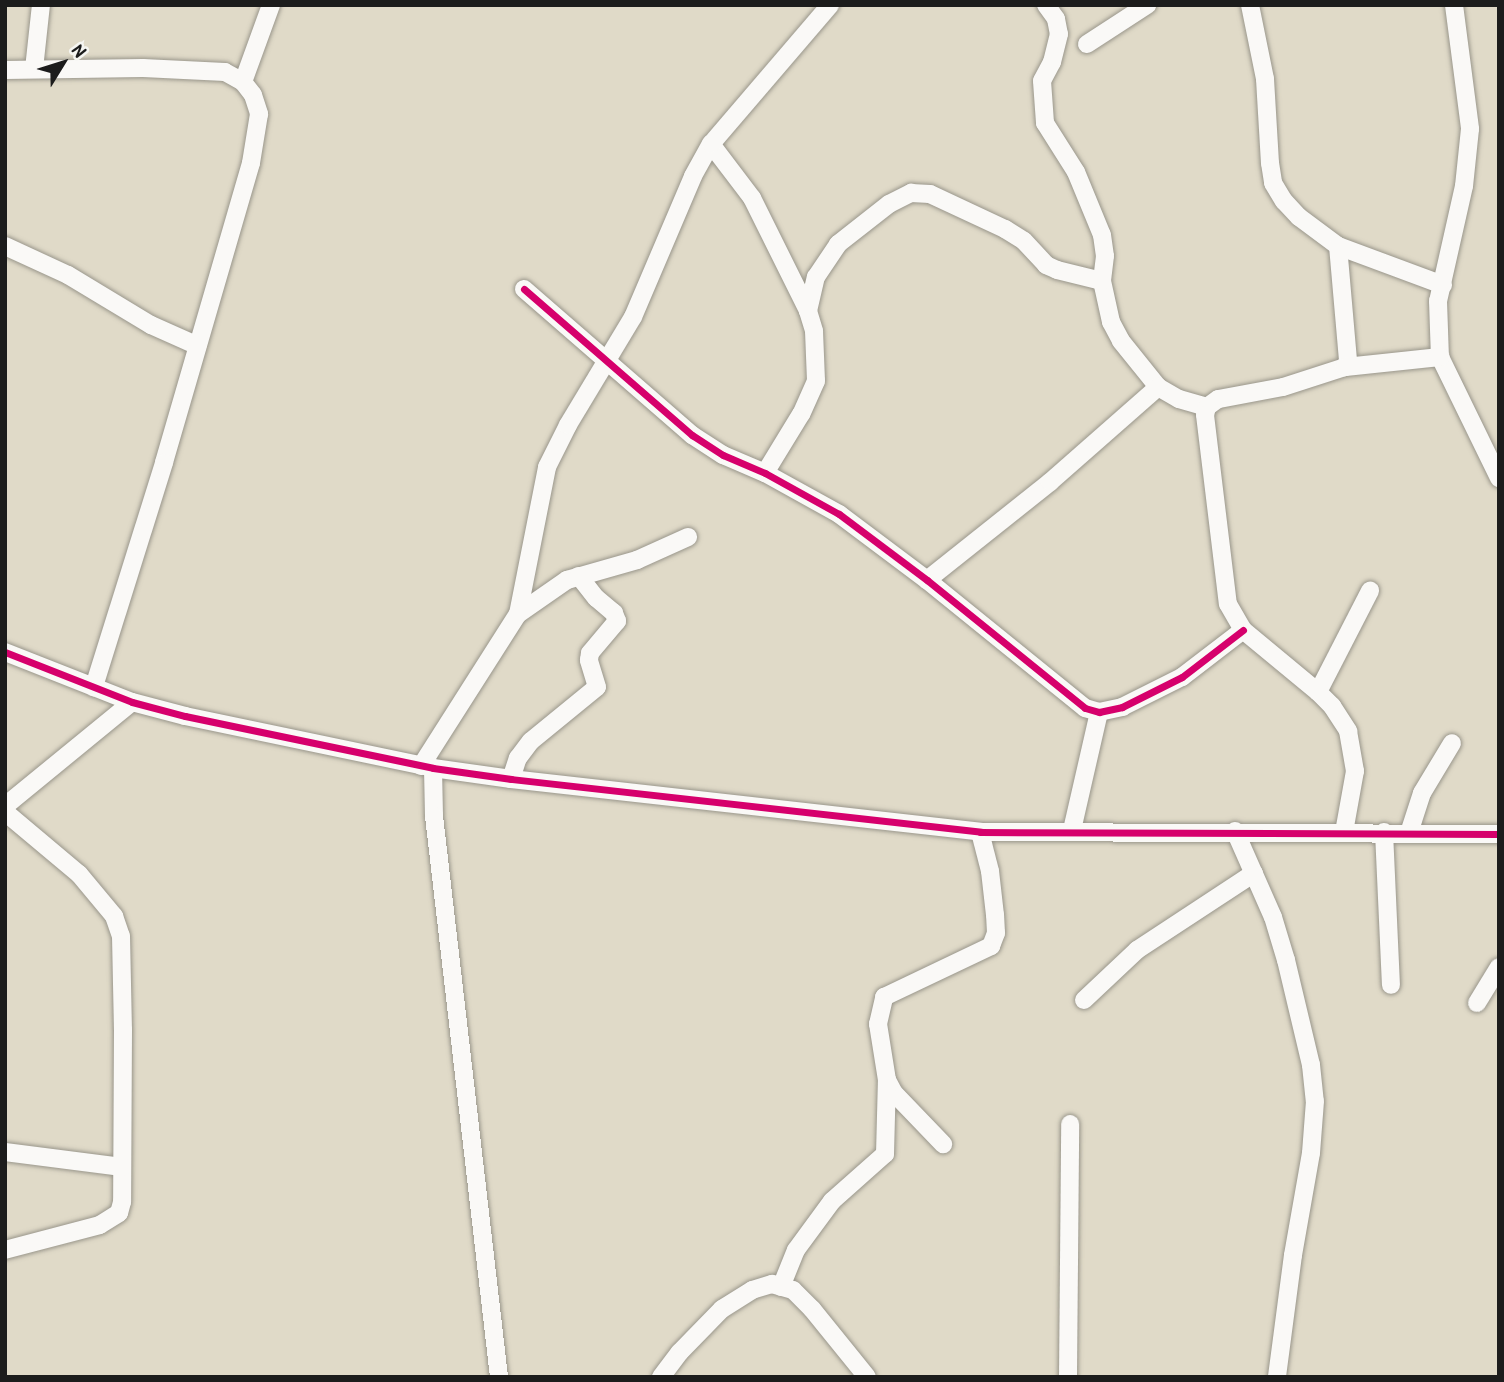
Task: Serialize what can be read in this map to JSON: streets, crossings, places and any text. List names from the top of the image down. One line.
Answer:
{"north":"top right"}
